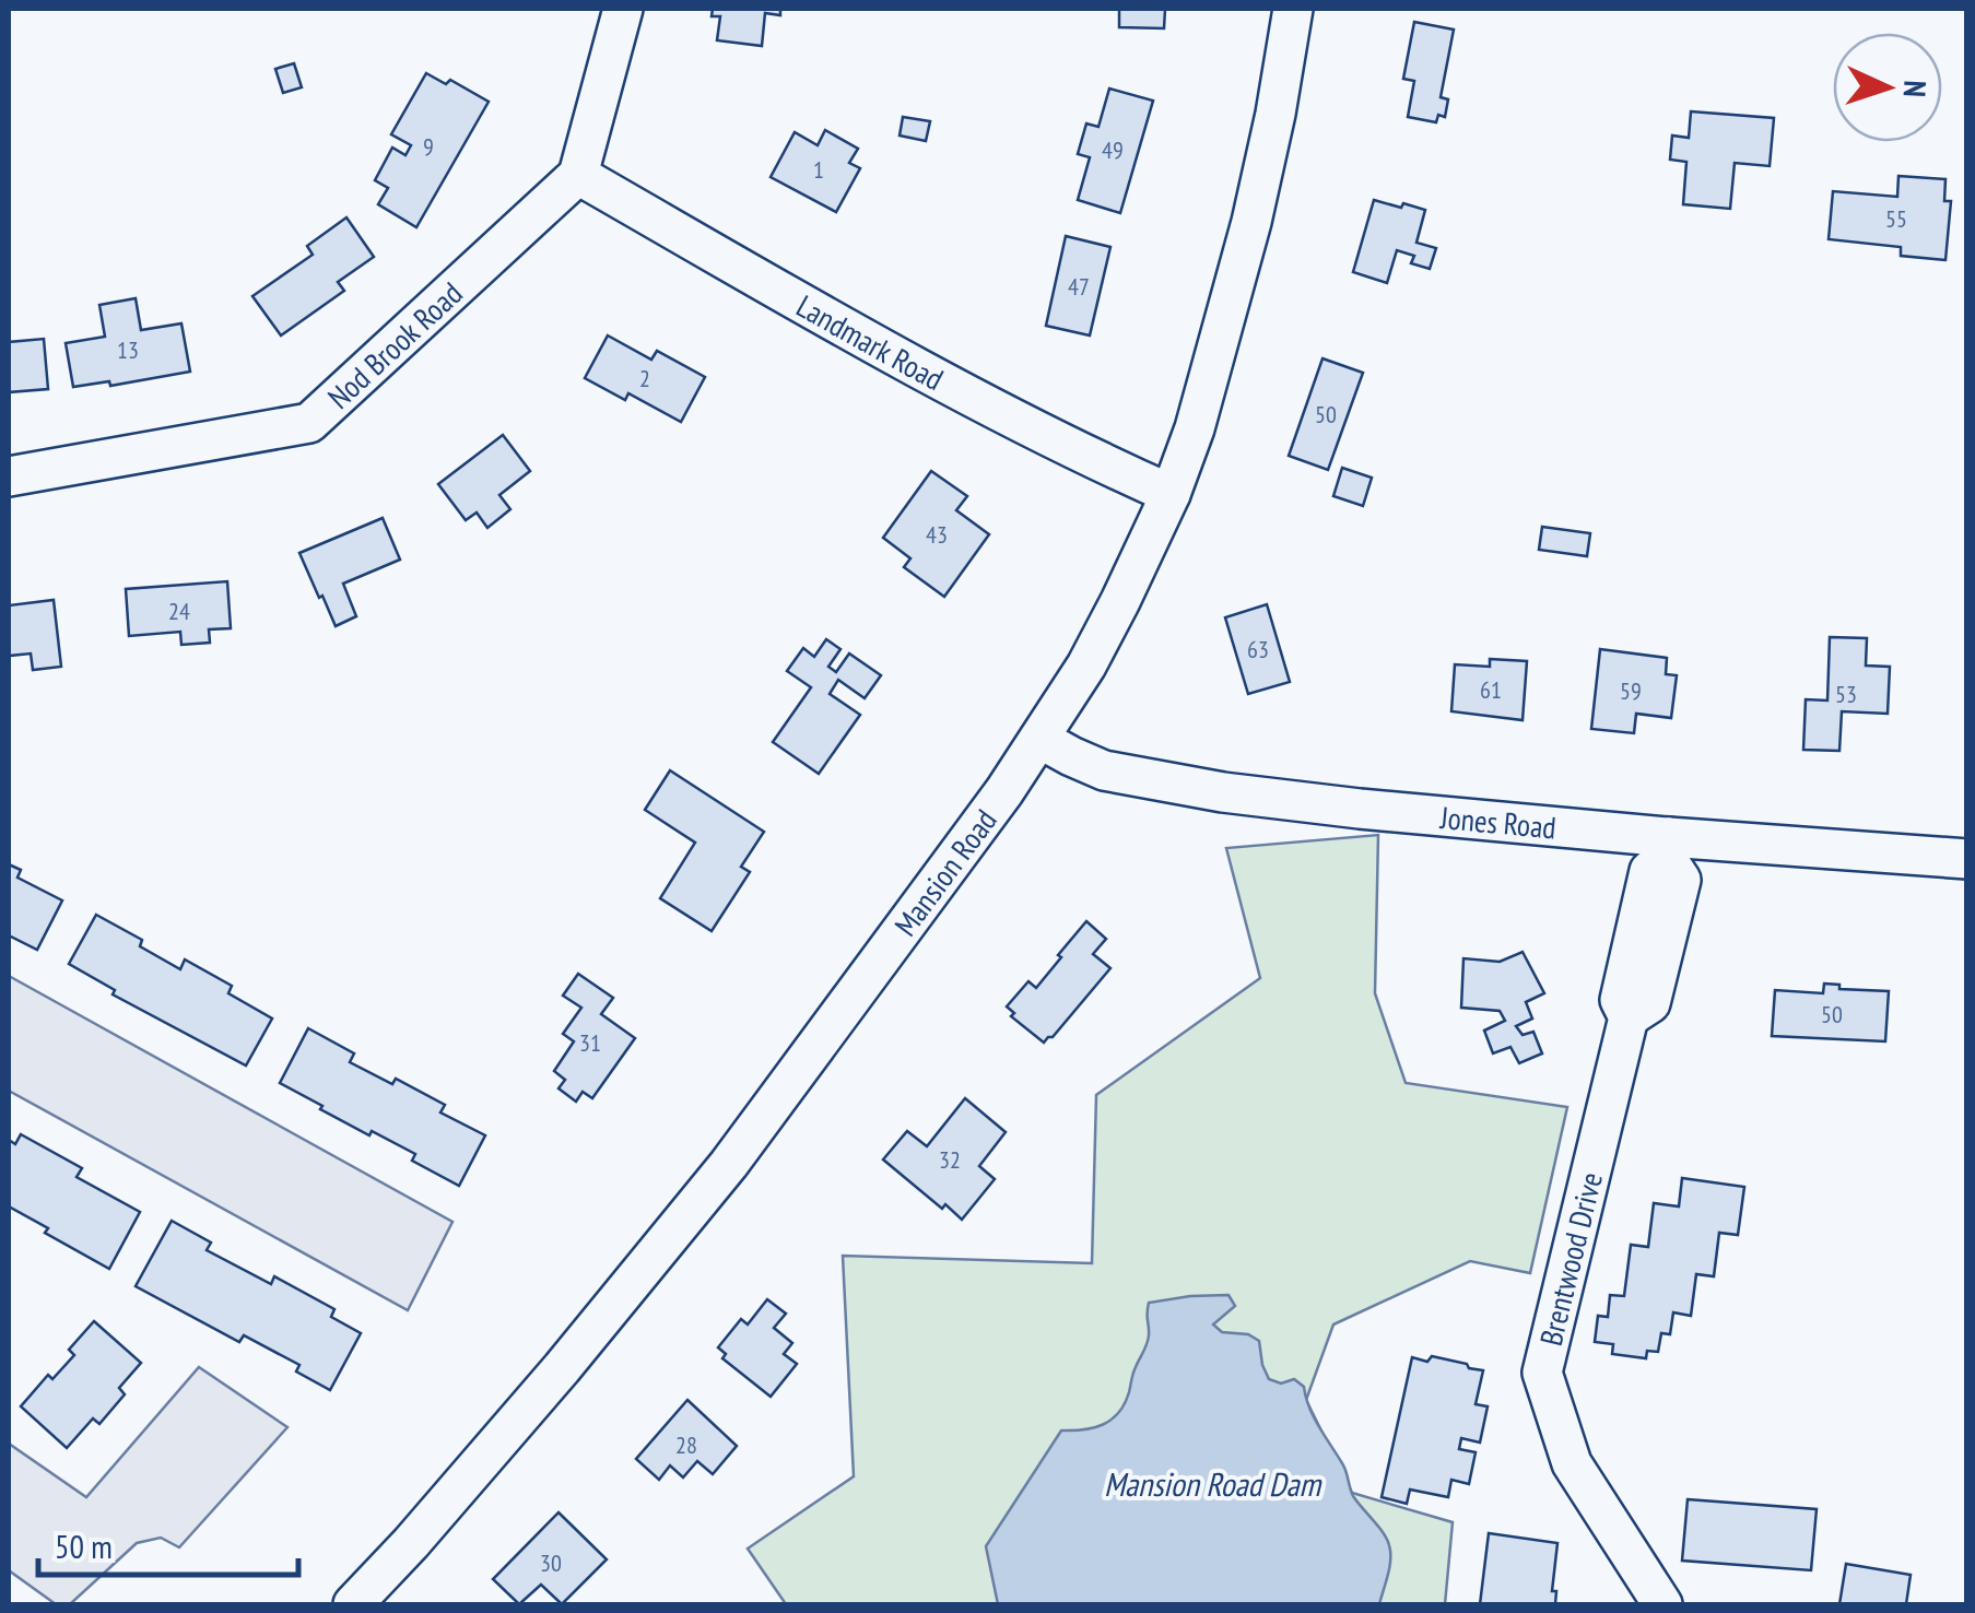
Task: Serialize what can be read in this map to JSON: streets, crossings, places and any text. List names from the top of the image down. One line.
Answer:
{"streets":{"street":["Landmark Road","Nod Brook Road","Jones Road","Mansion Road","Brentwood Drive"]},"crossings":[["Landmark Road","Nod Brook Road"],["Landmark Road","Mansion Road"],["Jones Road","Mansion Road"],["Jones Road","Brentwood Drive"]],"water":["Mansion Road Dam"],"house_numbers":["9","49","1","55","47","13","2","50","43","24","63","61","59","53","50","31","32","28","30"],"scale_bar":"50 m","north":"right"}
